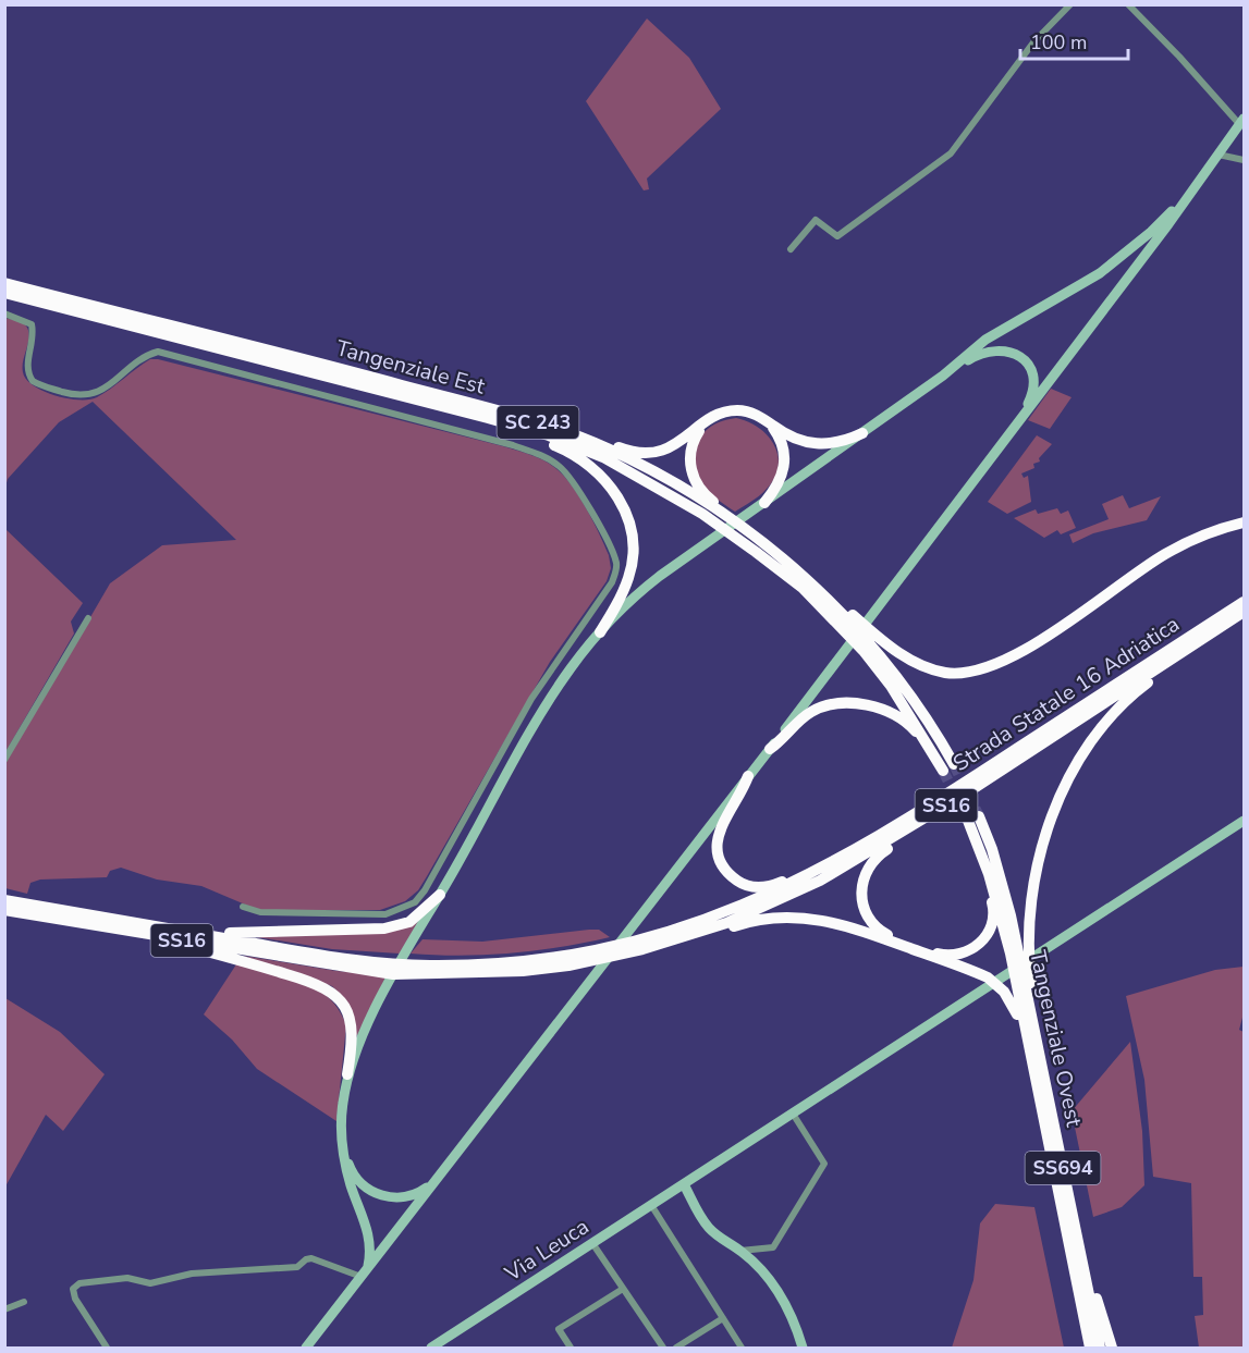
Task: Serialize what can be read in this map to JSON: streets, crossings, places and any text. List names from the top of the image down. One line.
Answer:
{"streets":{"highway":["Tangenziale Est","SC 243","Strada Statale 16 Adriatica","SS16","Tangenziale Ovest","SS694"],"main road":["Via Leuca"]},"crossings":[["Strada Statale 16 Adriatica","Tangenziale Ovest"]],"scale_bar":"100 m"}
